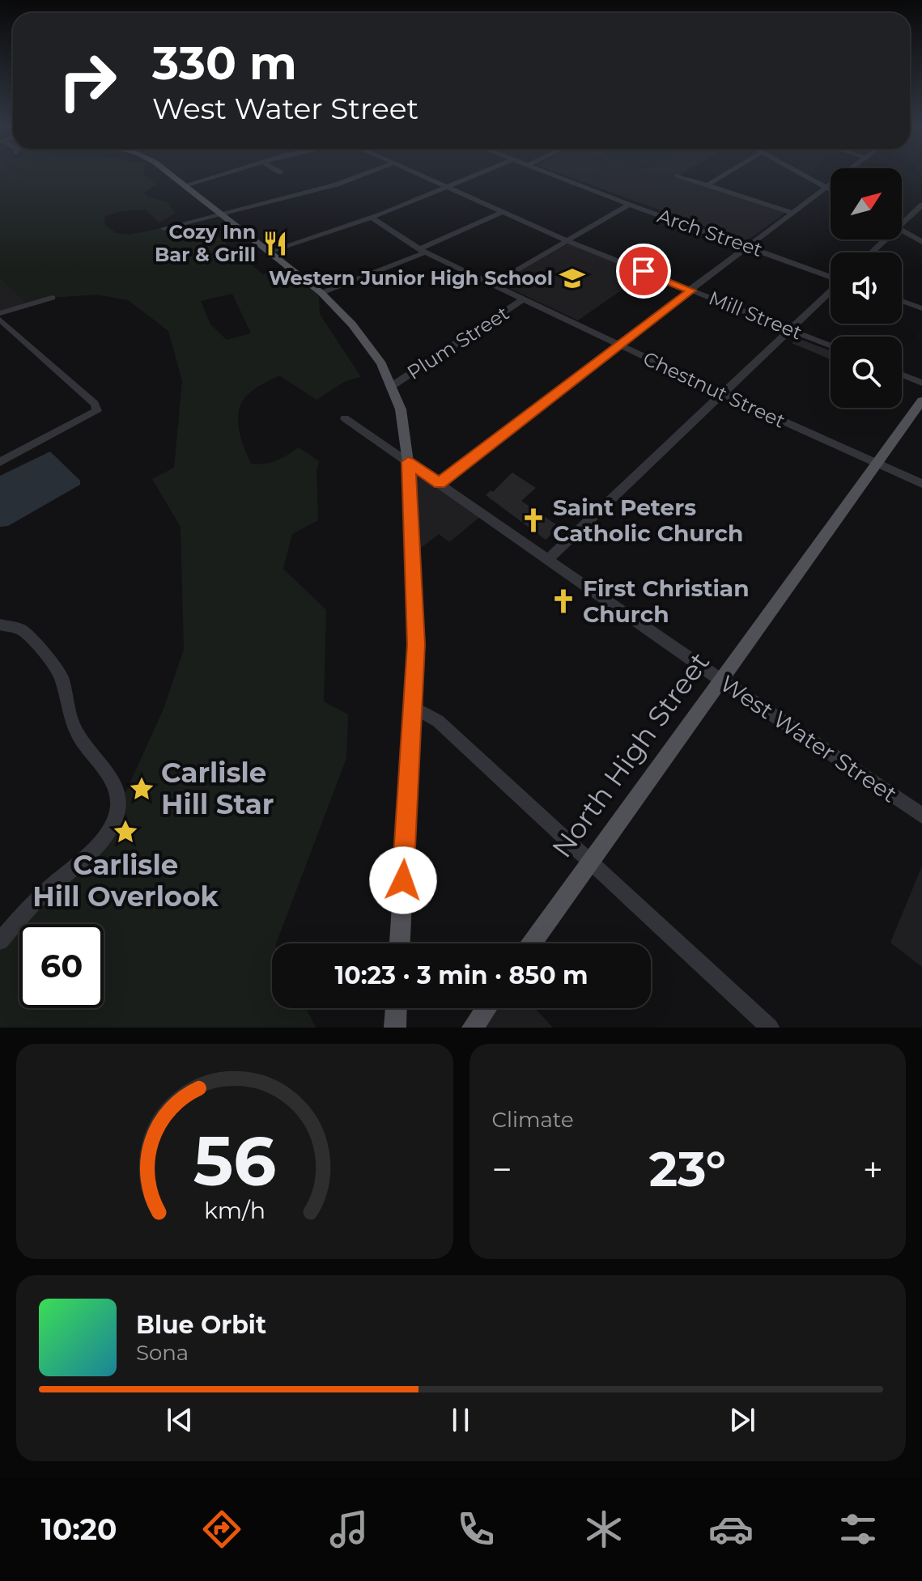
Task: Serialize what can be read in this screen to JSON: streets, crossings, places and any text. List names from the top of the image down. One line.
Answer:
{"streets":{"main road":["North High Street"],"street":["Arch Street","Mill Street","Plum Street","Chestnut Street","West Water Street"]},"crossings":[["Plum Street","Chestnut Street"],["Chestnut Street","North High Street"],["West Water Street","North High Street"]],"places":{"restaurant":["Cozy Inn Bar & Grill"],"school or university":["Western Junior High School"],"church":["Saint Peters Catholic Church","First Christian Church"],"place":["Carlisle Hill Star","Carlisle Hill Overlook"]},"north":"top right","page":{"turn":["330 m","West Water Street"],"limit":"60","trip":"10:23 · 3 min · 850 m","tile":"Climate","heat":["−","23°","+"],"song":["Blue Orbit","Sona"],"tabs":"10:20","gauge":["56","km/h"]}}
